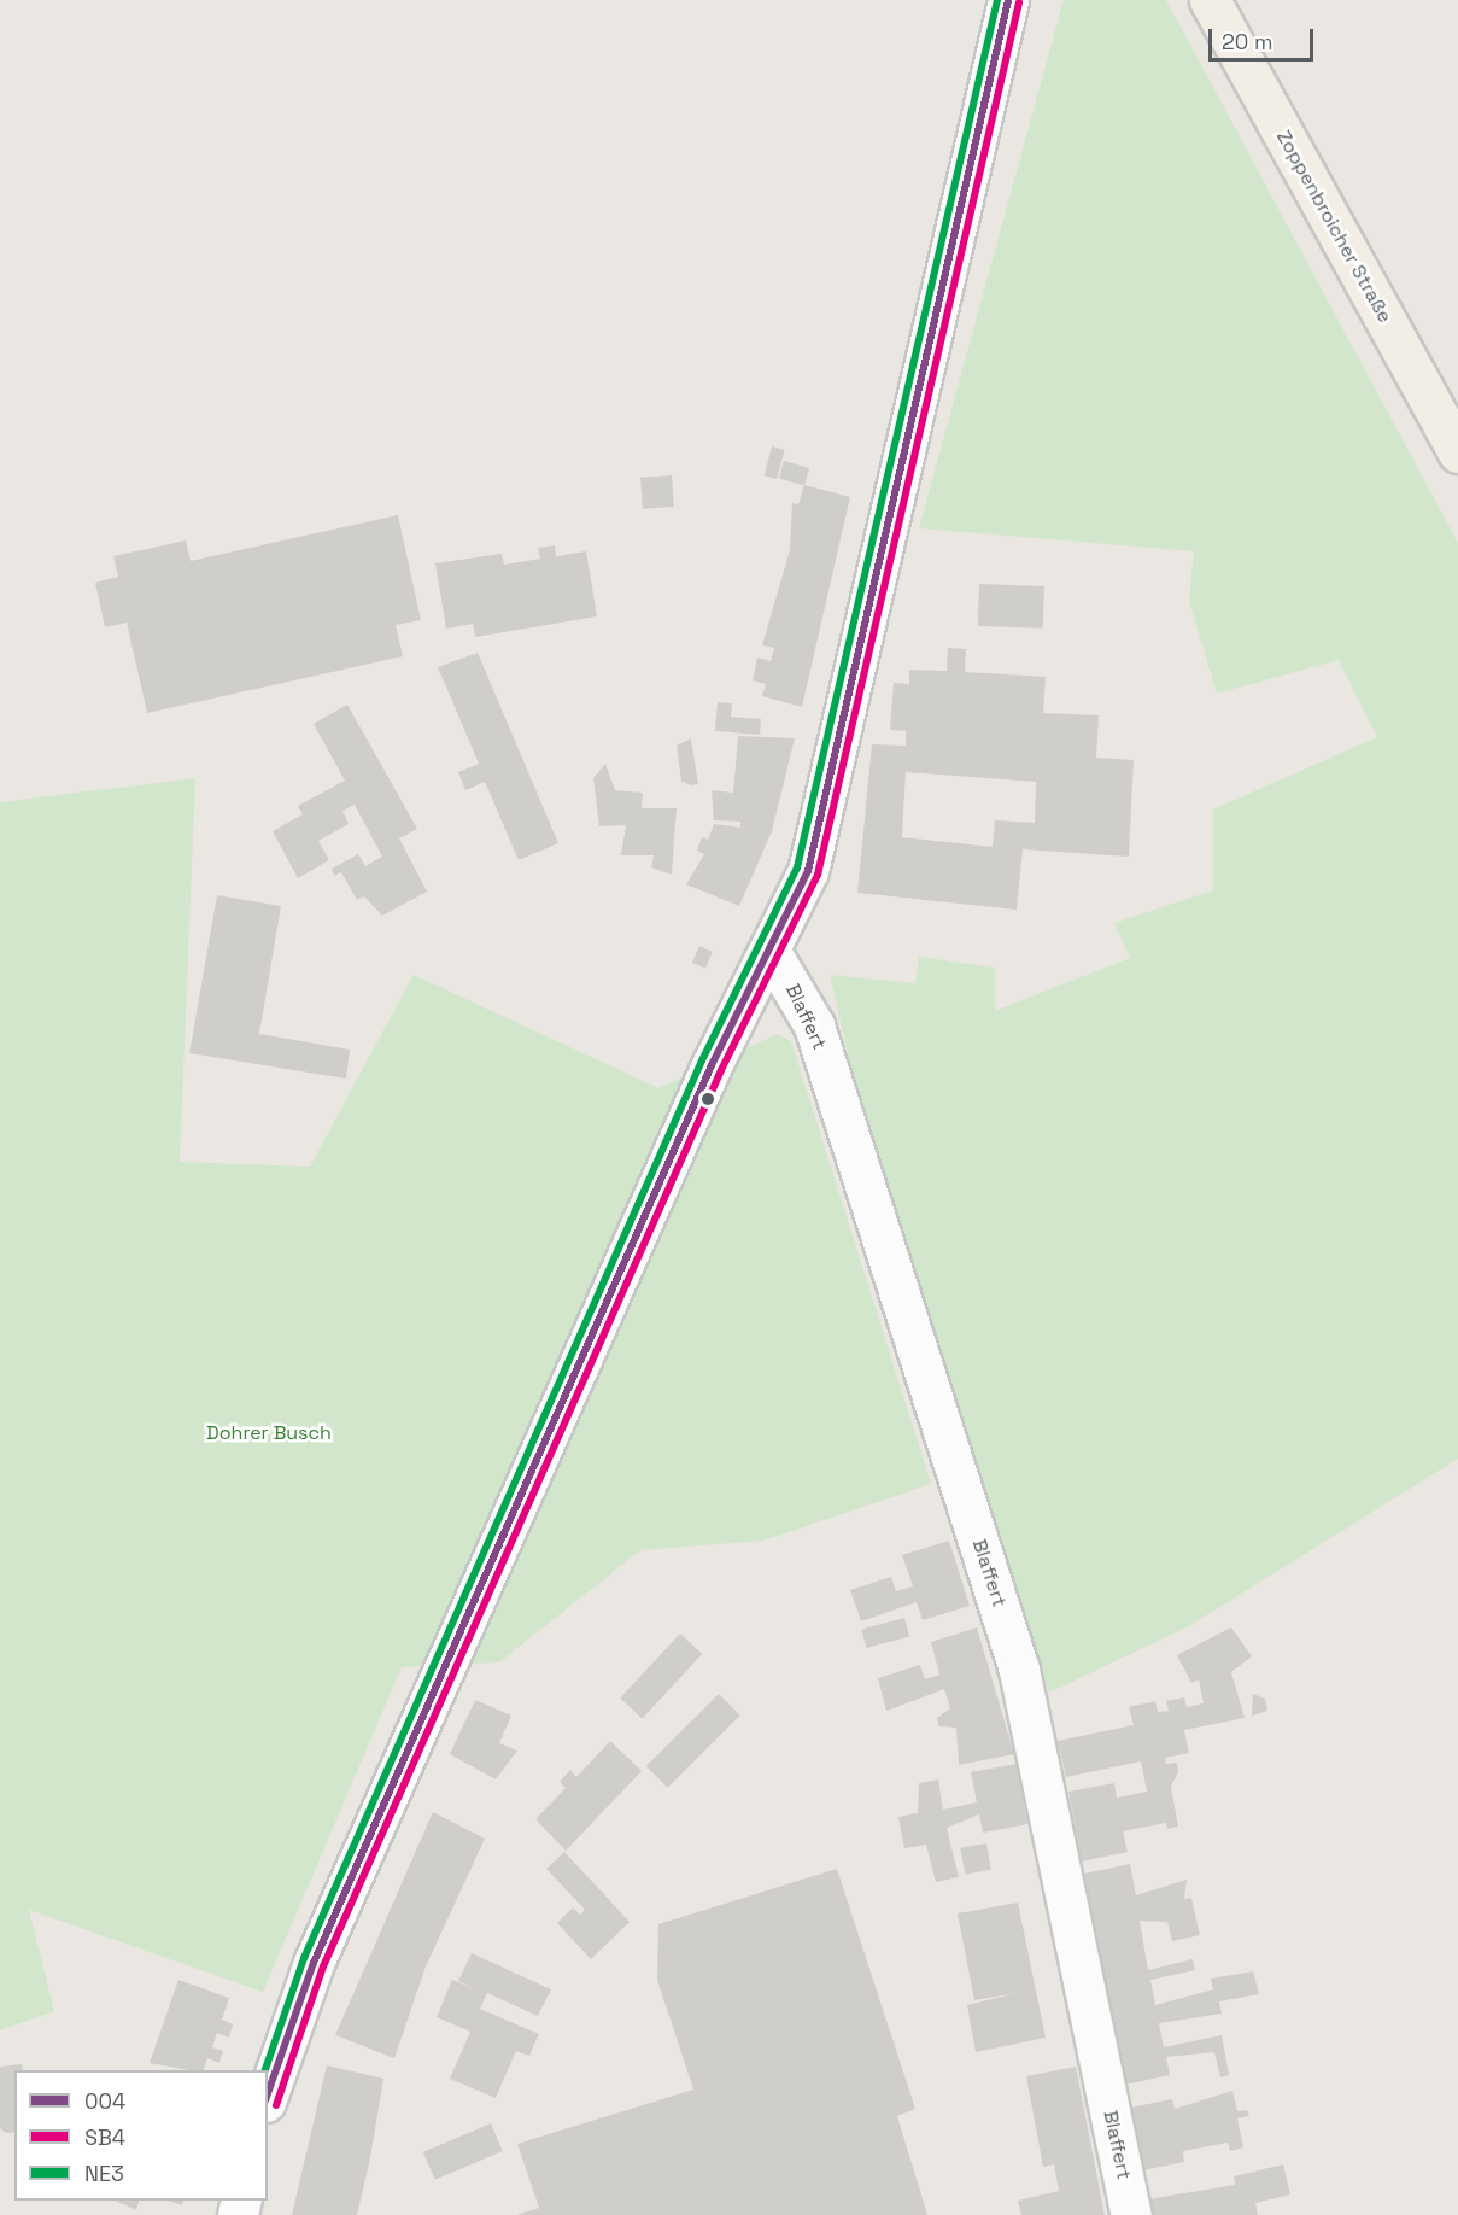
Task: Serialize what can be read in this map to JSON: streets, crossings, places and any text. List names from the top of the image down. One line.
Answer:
{"streets":{"main road":["Zoppenbroicher Straße"],"street":["Blaffert"]},"parks":["Dohrer Busch"],"lines":["transit line 004","transit line NE3","transit line SB4"],"legend":["004","SB4","NE3"],"scale_bar":"20 m"}
